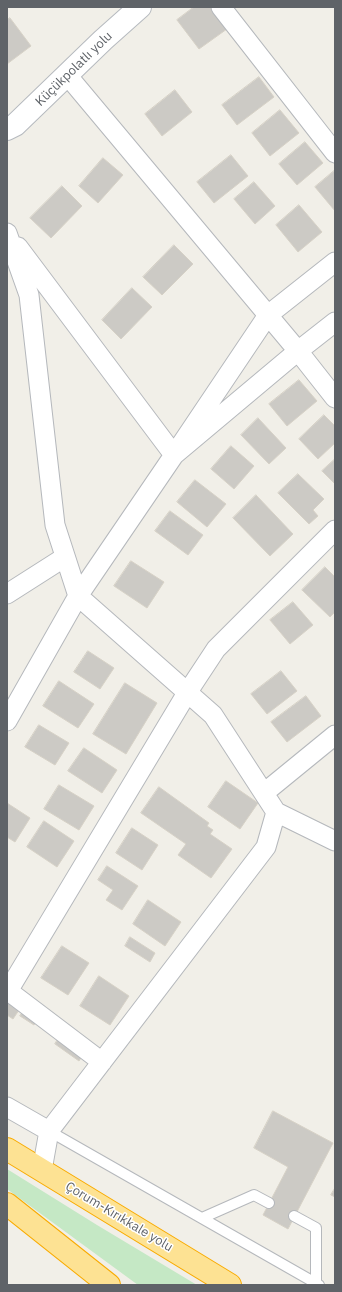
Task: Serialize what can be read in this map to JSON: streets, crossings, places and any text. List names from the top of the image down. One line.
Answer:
{"streets":{"highway":["Çorum-Kırıkkale yolu"],"street":["Küçükpolatlı yolu"]}}
